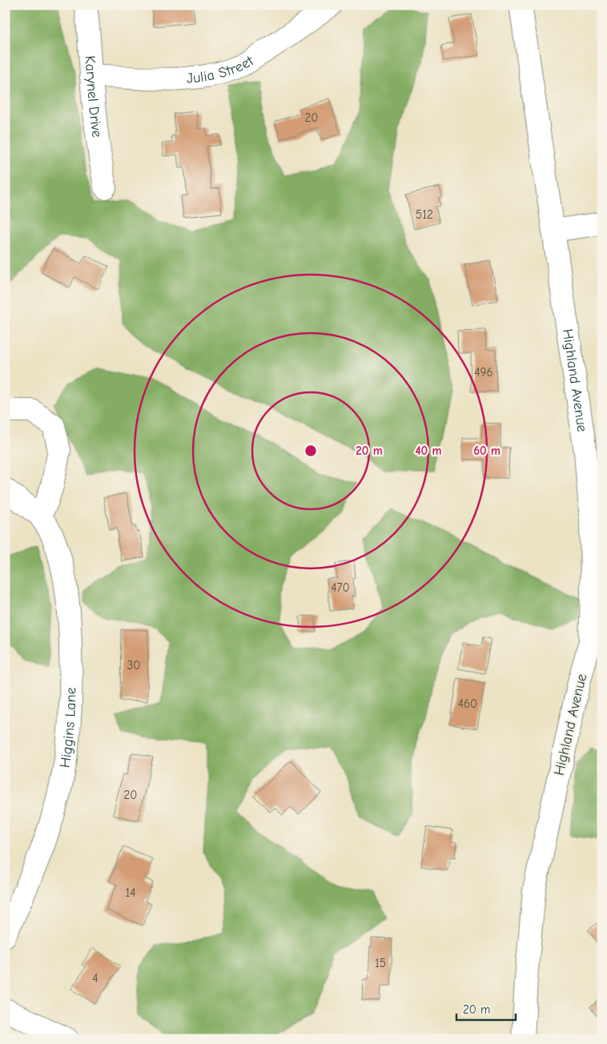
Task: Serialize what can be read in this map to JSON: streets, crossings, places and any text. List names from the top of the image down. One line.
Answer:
{"streets":{"street":["Julia Street","Karynel Drive","Highland Avenue","Higgins Lane"]},"crossings":[["Julia Street","Karynel Drive"]],"house_numbers":["20","512","496","470","30","460","20","14","15","4"],"scale_bar":"20 m","rings":["20 m","40 m","60 m"]}
